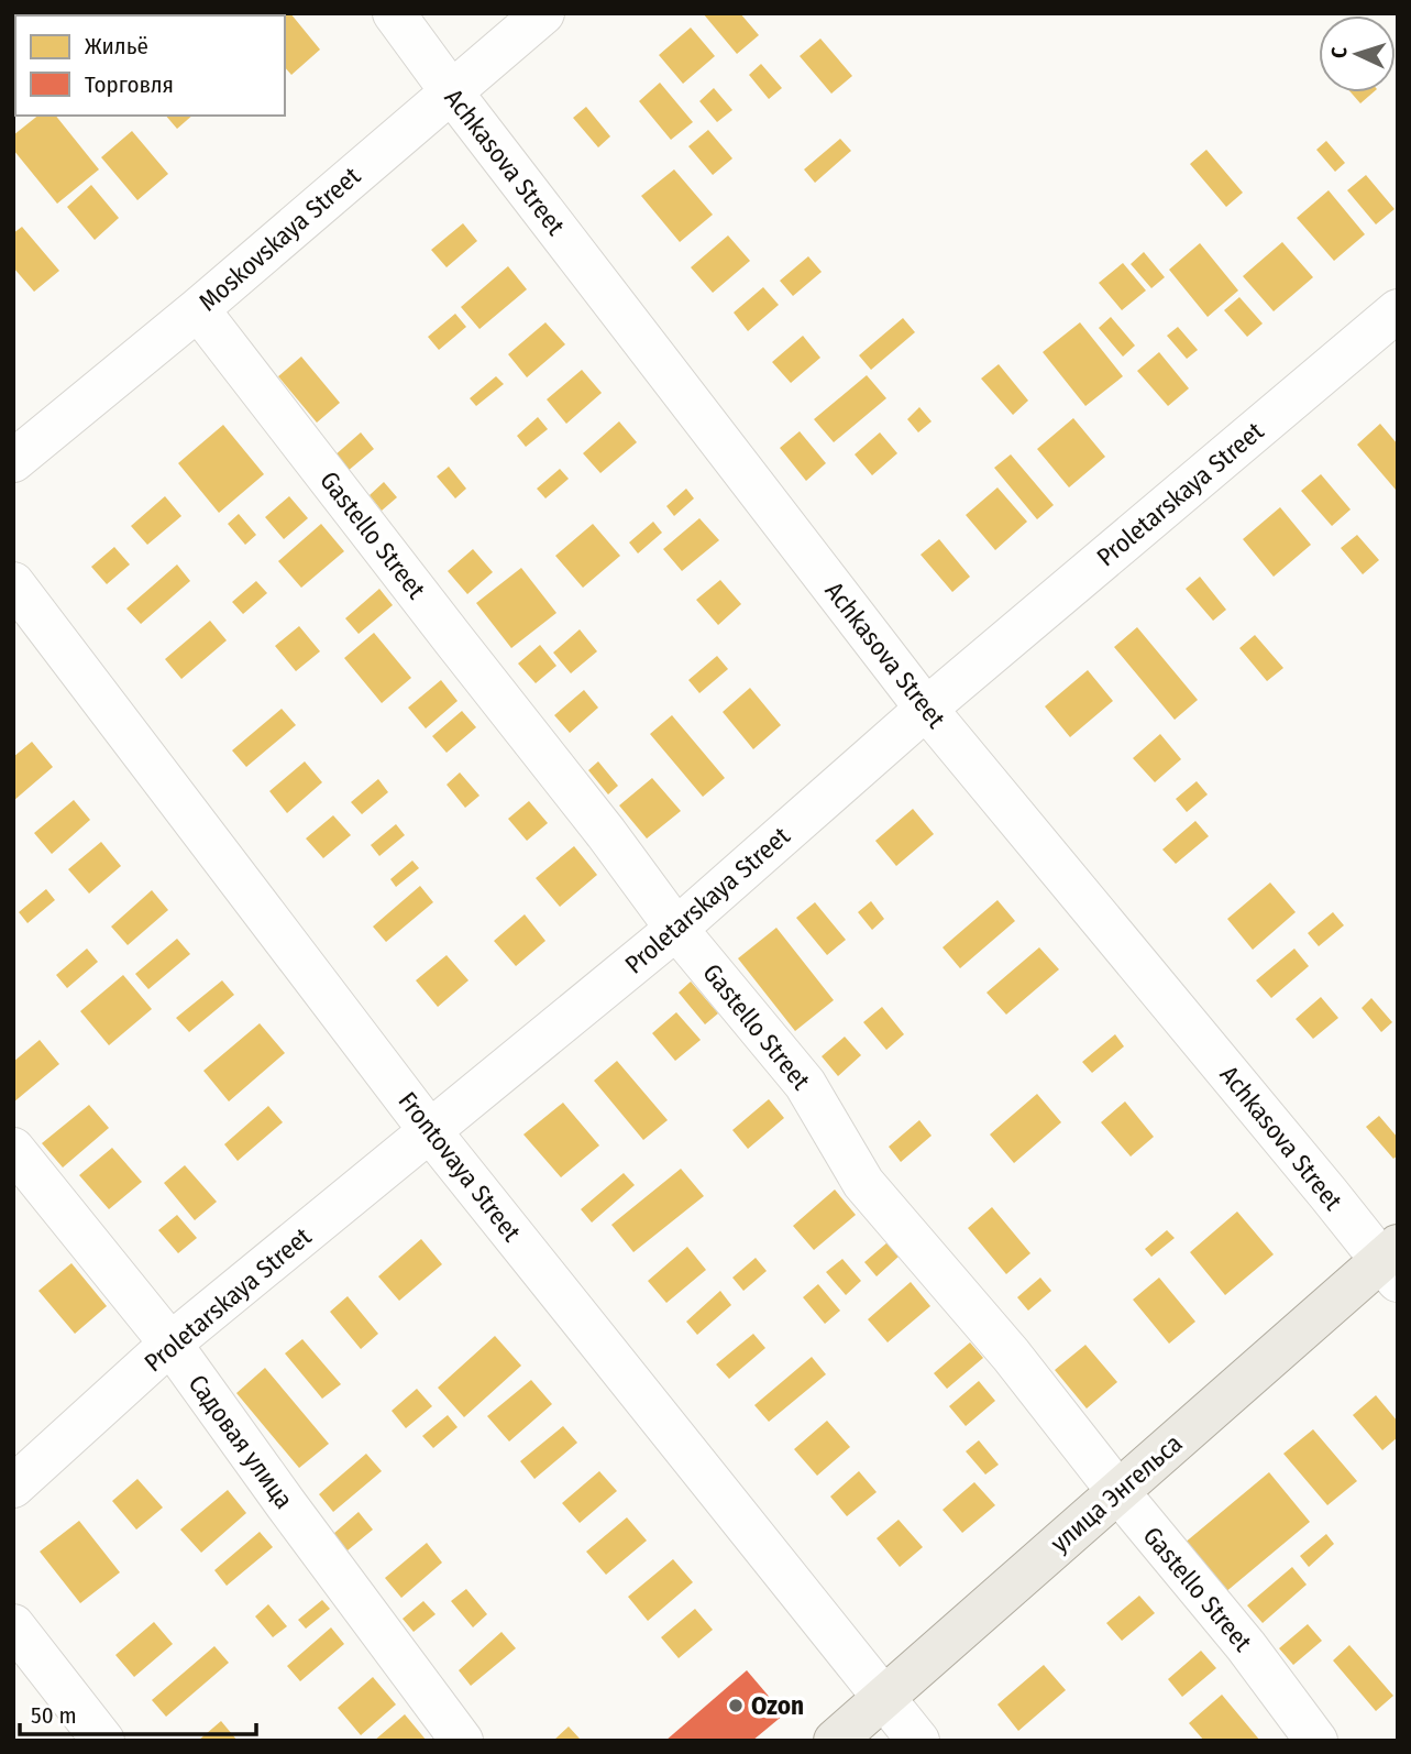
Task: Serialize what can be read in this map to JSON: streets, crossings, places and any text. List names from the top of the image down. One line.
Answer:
{"streets":{"main road":["улица Энгельса"],"street":["Achkasova Street","Moskovskaya Street","Proletarskaya Street","Gastello Street","Frontovaya Street","Садовая улица"]},"crossings":[["Achkasova Street","Moskovskaya Street"],["Achkasova Street","Proletarskaya Street"],["Achkasova Street","улица Энгельса"],["Moskovskaya Street","Gastello Street"],["Proletarskaya Street","Gastello Street"],["Proletarskaya Street","Frontovaya Street"],["Proletarskaya Street","Садовая улица"],["Gastello Street","улица Энгельса"],["Frontovaya Street","улица Энгельса"]],"places":["Ozon"],"legend":["Жильё","Торговля"],"scale_bar":"50 m","north":"left"}
